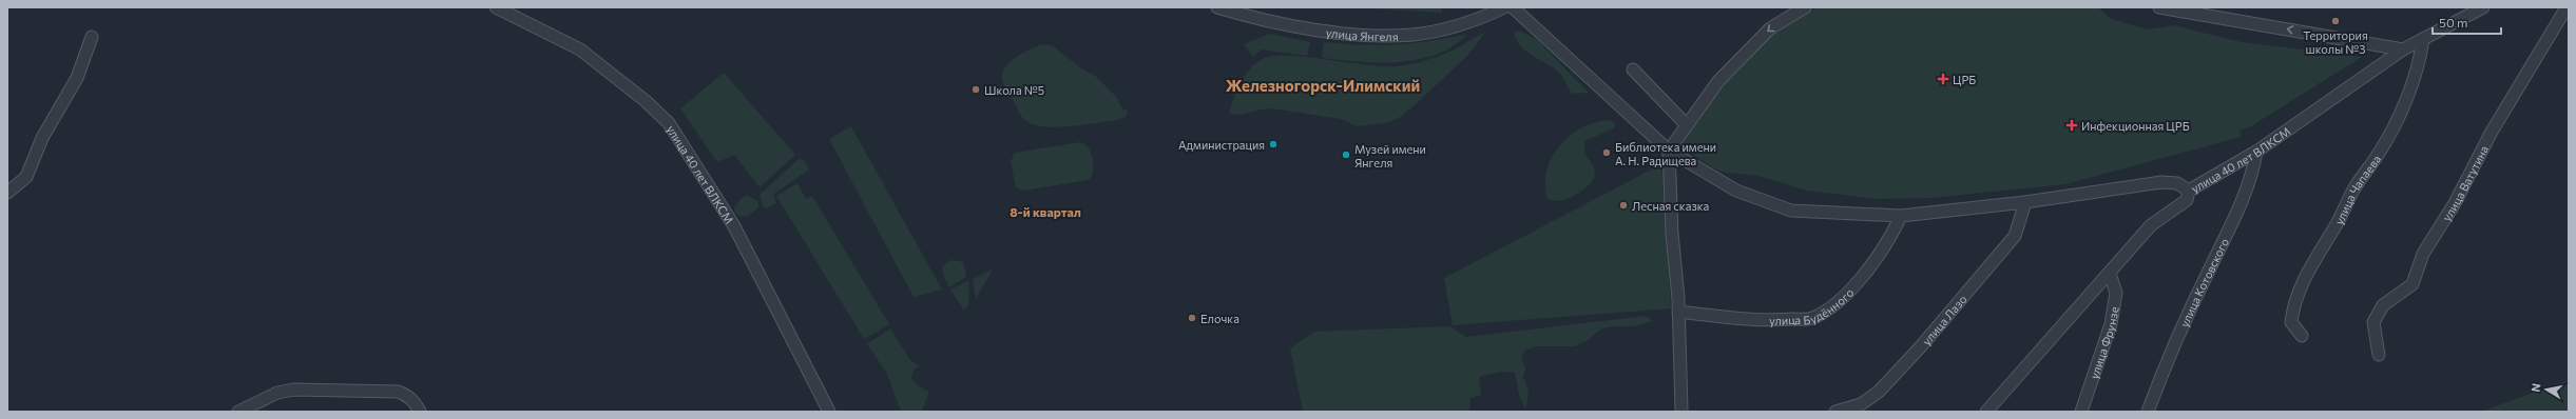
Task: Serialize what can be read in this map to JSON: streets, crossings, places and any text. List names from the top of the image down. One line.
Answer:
{"streets":{"street":["улица Янгеля","улица 40 лет ВЛКСМ","улица Ватутина","улица Чапаева","улица Котовского","улица Будённого","улица Лазо","улица Фрунзе"]},"crossings":[["улица 40 лет ВЛКСМ","улица Чапаева"],["улица 40 лет ВЛКСМ","улица Котовского"],["улица 40 лет ВЛКСМ","улица Фрунзе"]],"districts":["Железногорск-Илимский","8-й квартал"],"places":{"other":["Территория школы №3","Школа №5","Администрация","Библиотека имени А. Н. Радищева","Музей имени Янгеля","Лесная сказка","Елочка"],"health":["ЦРБ","Инфекционная ЦРБ"]},"scale_bar":"50 m","north":"left"}
